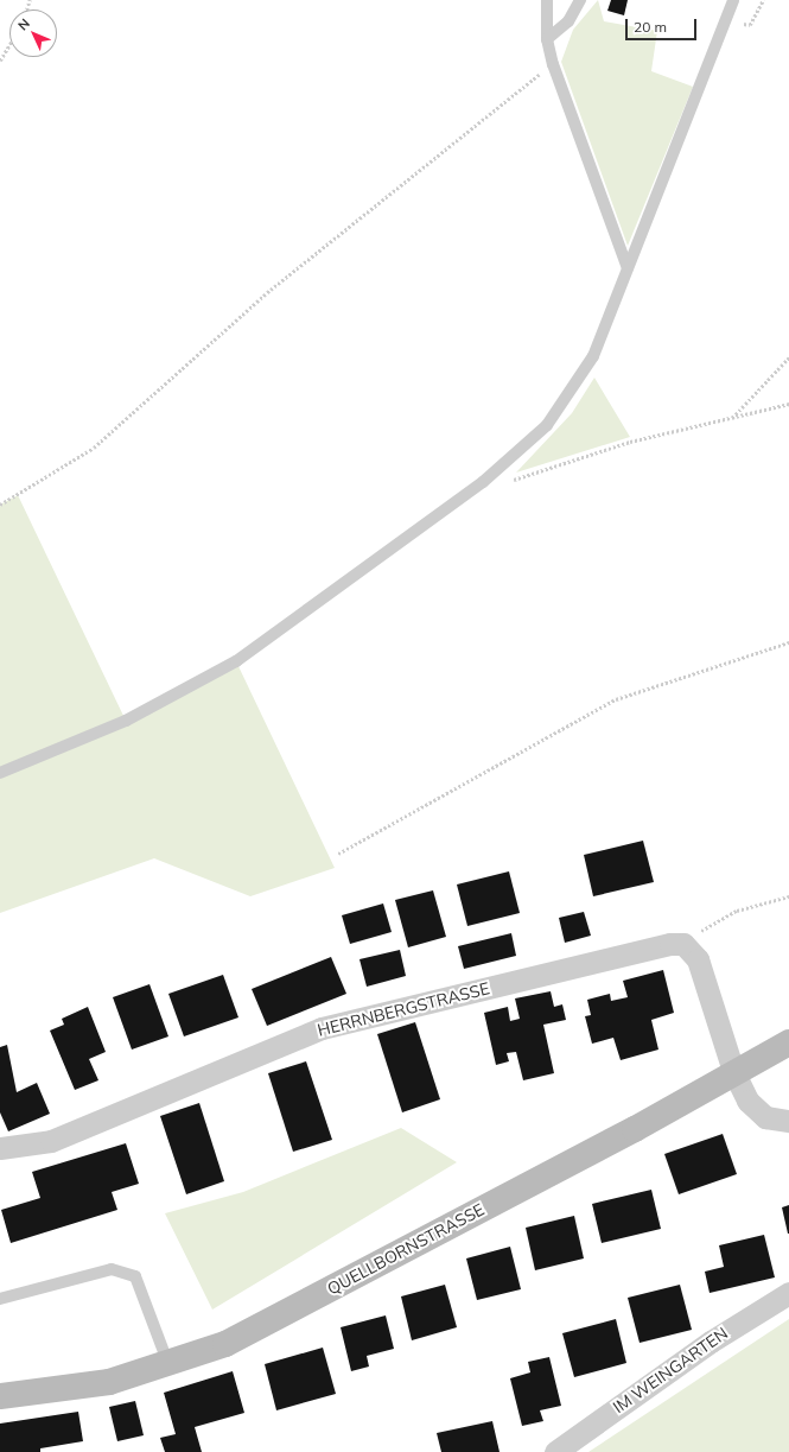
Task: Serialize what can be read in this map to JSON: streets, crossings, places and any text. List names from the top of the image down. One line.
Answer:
{"streets":{"main road":["QUELLBORNSTRASSE"],"street":["HERRNBERGSTRASSE","IM WEINGARTEN"]},"scale_bar":"20 m","north":"top left"}
